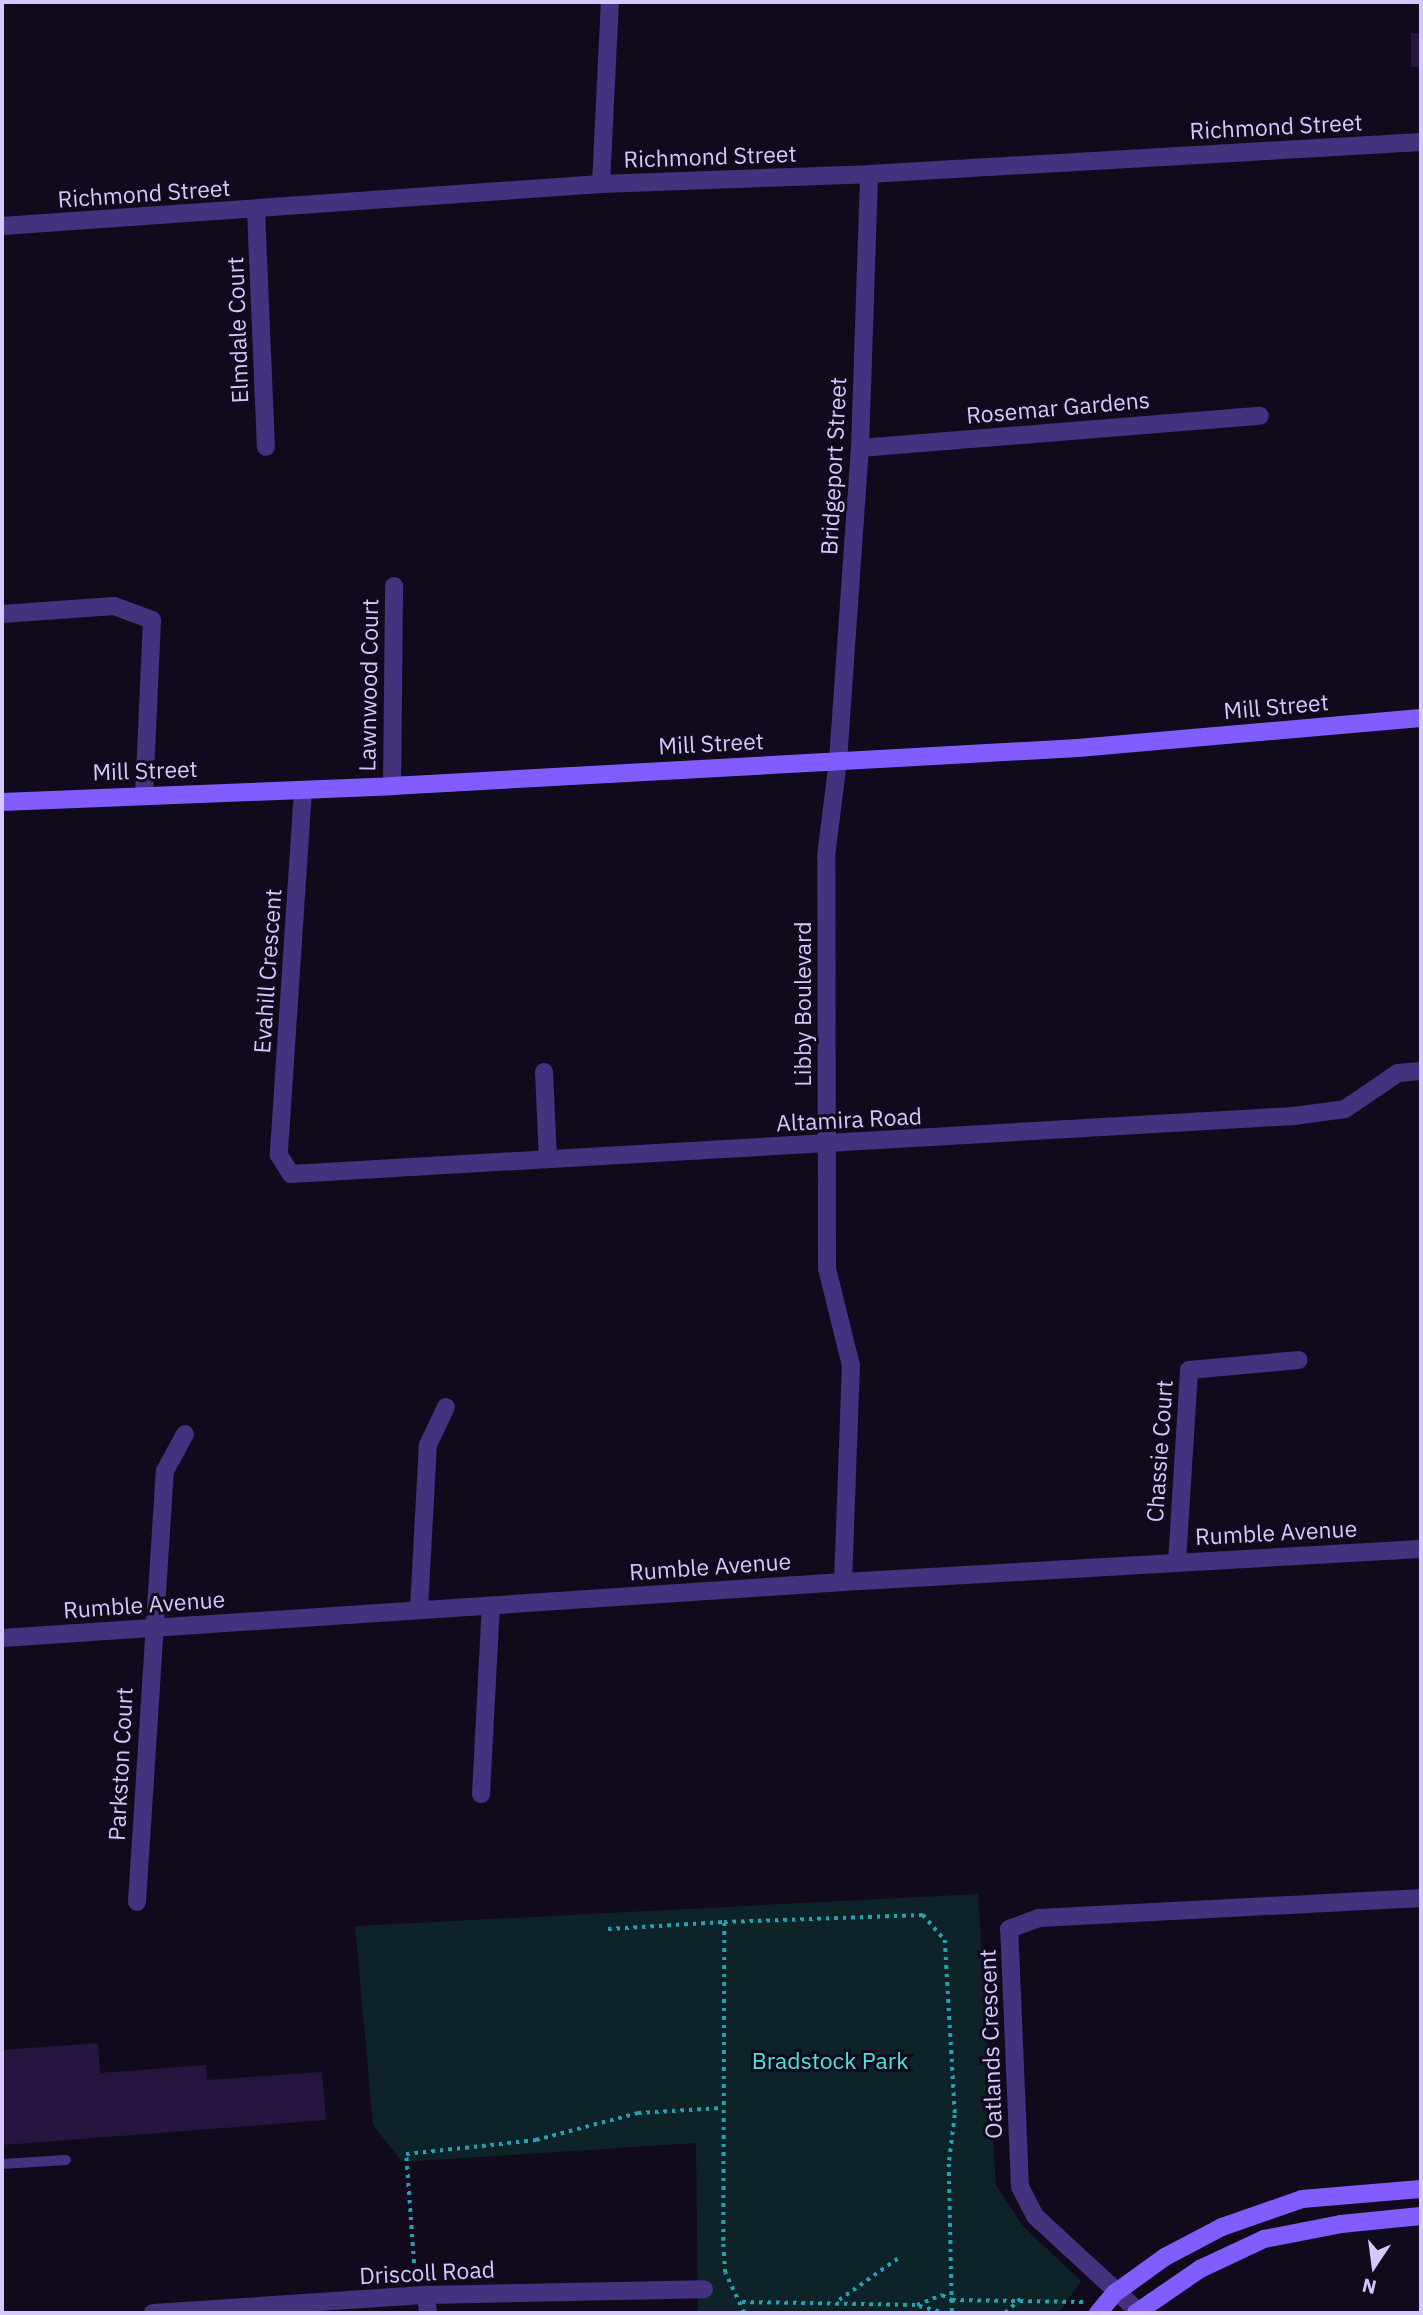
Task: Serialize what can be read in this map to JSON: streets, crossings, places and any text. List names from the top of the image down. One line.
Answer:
{"streets":{"street":["Richmond Street","Elmdale Court","Rosemar Gardens","Bridgeport Street","Lawnwood Court","Mill Street","Evahill Crescent","Libby Boulevard","Altamira Road","Chassie Court","Rumble Avenue","Parkston Court","Oatlands Crescent","Driscoll Road"]},"crossings":[["Richmond Street","Elmdale Court"],["Richmond Street","Bridgeport Street"],["Rosemar Gardens","Bridgeport Street"],["Bridgeport Street","Mill Street"],["Bridgeport Street","Libby Boulevard"],["Lawnwood Court","Mill Street"],["Mill Street","Evahill Crescent"],["Mill Street","Libby Boulevard"],["Evahill Crescent","Altamira Road"],["Libby Boulevard","Altamira Road"],["Libby Boulevard","Rumble Avenue"],["Chassie Court","Rumble Avenue"],["Rumble Avenue","Parkston Court"]],"parks":["Bradstock Park"],"north":"bottom"}
